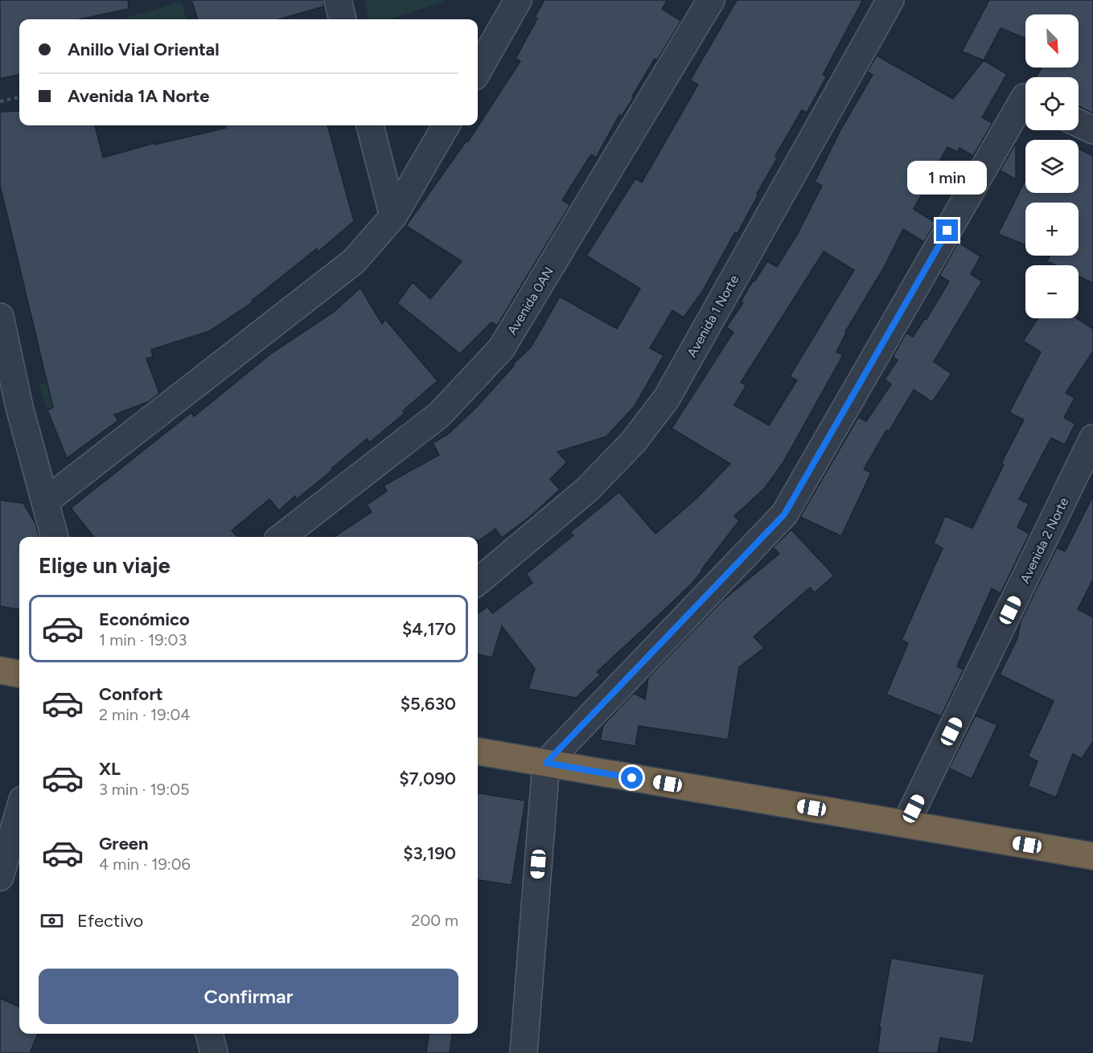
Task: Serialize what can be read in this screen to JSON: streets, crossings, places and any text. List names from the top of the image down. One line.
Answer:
{"streets":{"street":["Avenida 0AN","Avenida 1 Norte","Avenida 2 Norte"]},"north":"bottom right","page":{"map_buttons":["+","−"],"banner":["Anillo Vial Oriental","Avenida 1A Norte"],"bubble":"1 min","heading":"Elige un viaje","list":[{"name":"Económico","note":"1 min · 19:03","value":"$4,170"},{"name":"Confort","note":"2 min · 19:04","value":"$5,630"},{"name":"XL","note":"3 min · 19:05","value":"$7,090"},{"name":"Green","note":"4 min · 19:06","value":"$3,190"}],"pay":["Efectivo","200 m"],"buttons":"Confirmar"}}
